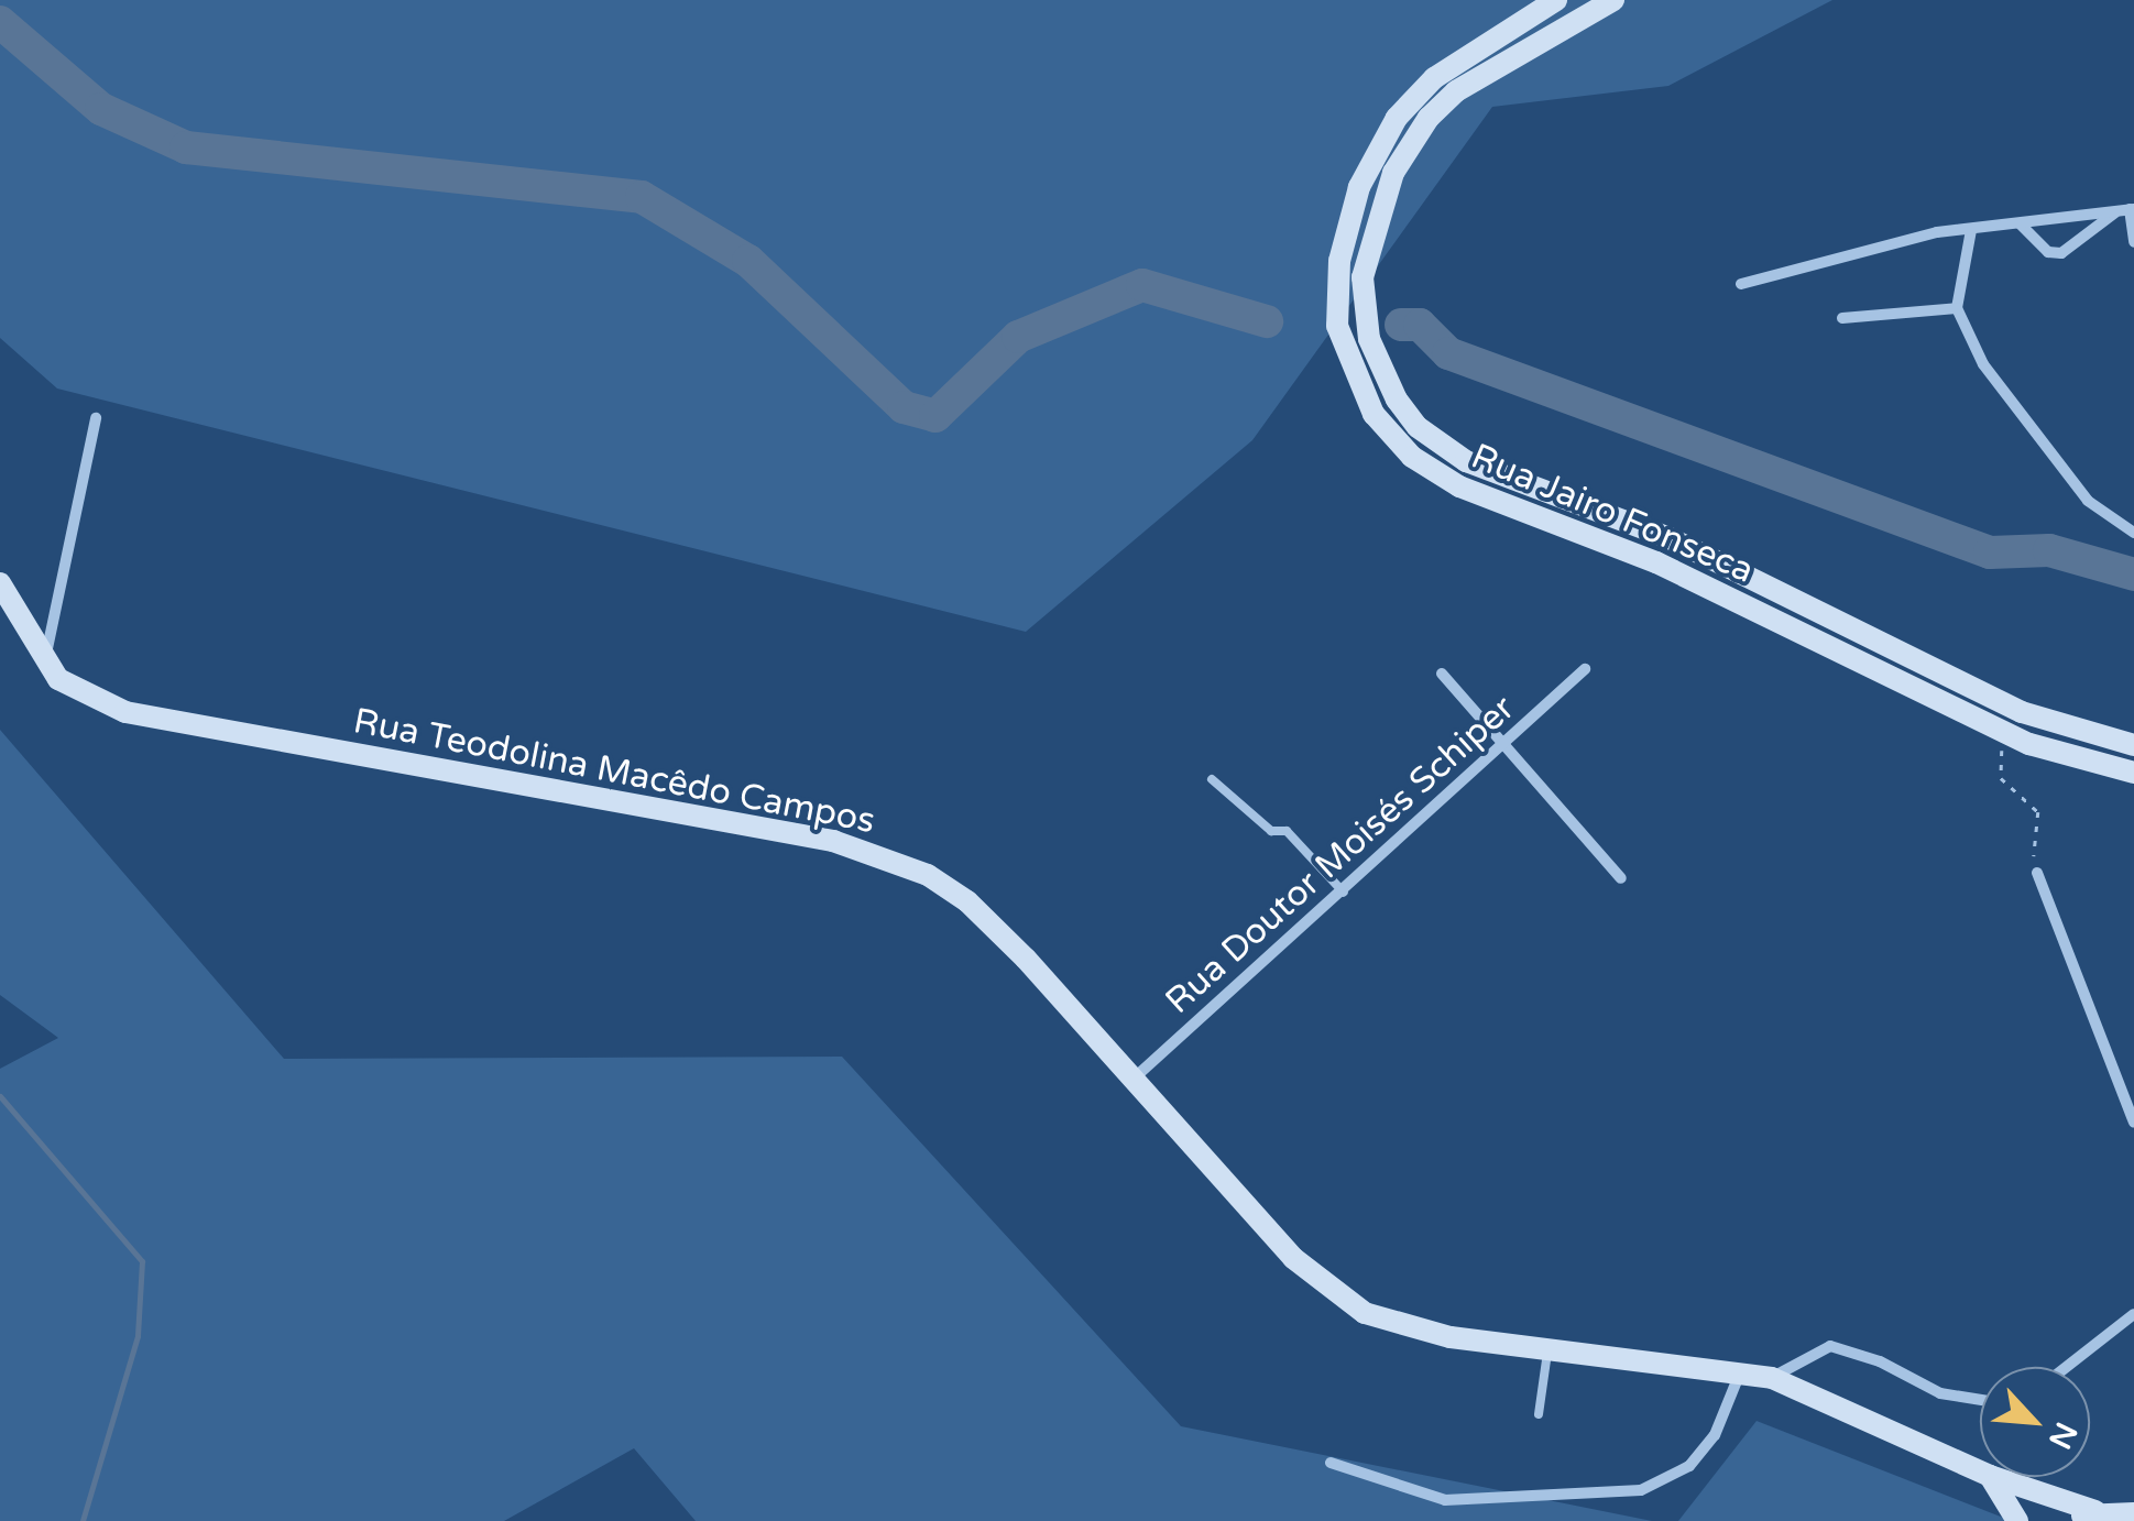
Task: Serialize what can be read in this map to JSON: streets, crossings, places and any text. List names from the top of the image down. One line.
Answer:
{"streets":{"main road":["Rua Jairo Fonseca","Rua Teodolina Macêdo Campos"],"street":["Rua Doutor Moisés Schiper"]},"crossings":[["Rua Teodolina Macêdo Campos","Rua Doutor Moisés Schiper"]],"north":"bottom right"}
